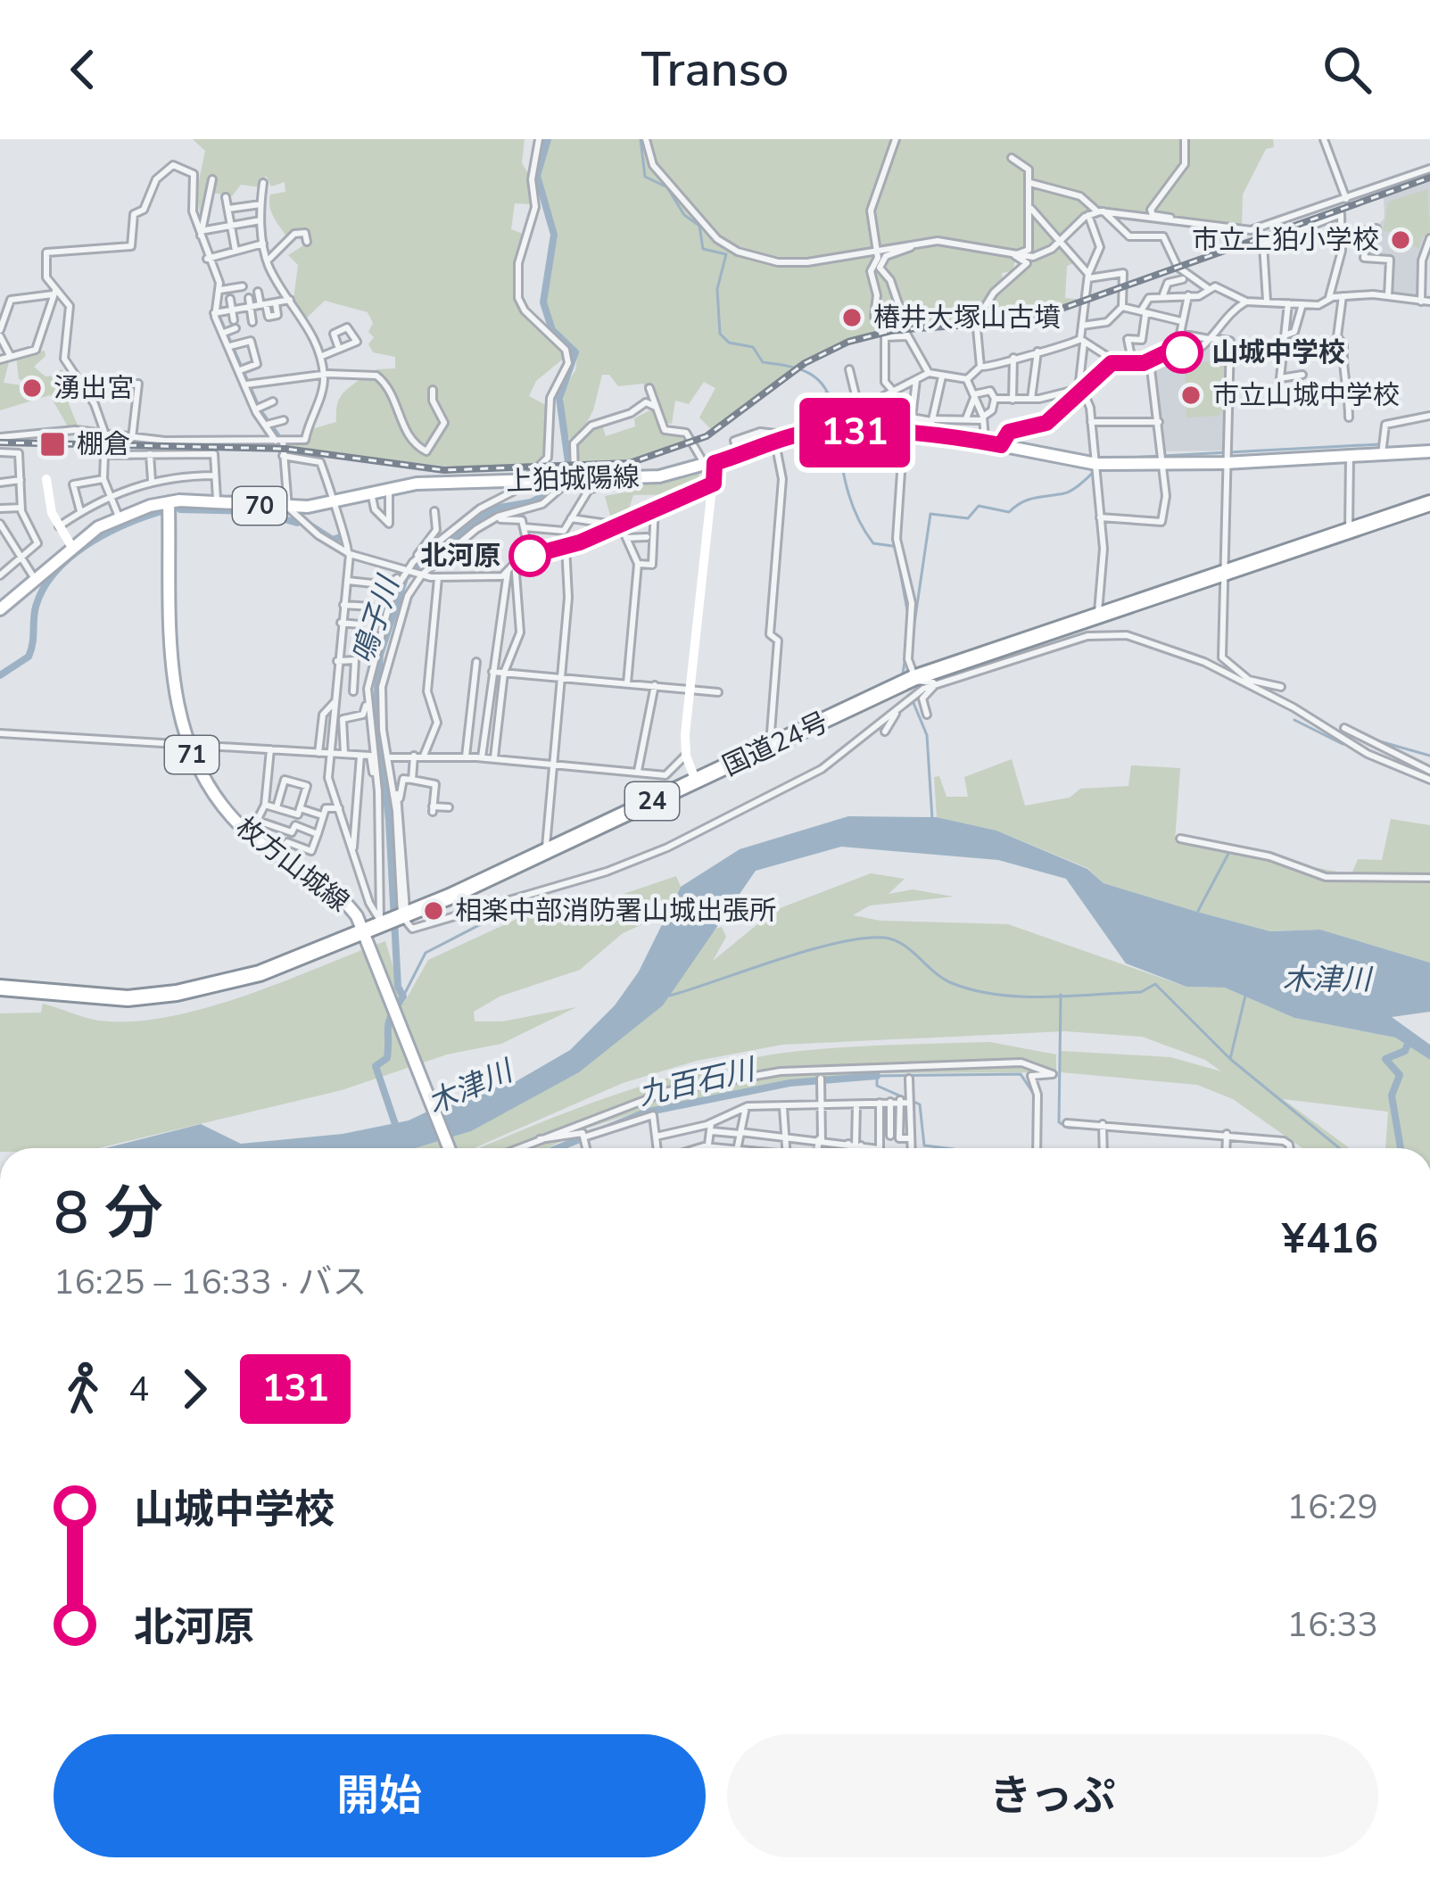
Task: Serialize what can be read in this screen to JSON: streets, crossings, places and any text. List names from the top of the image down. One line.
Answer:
{"streets":{"highway":["国道24号","24"],"main road":["上狛城陽線","70","71","枚方山城線"]},"crossings":[["上狛城陽線","枚方山城線"],["国道24号","枚方山城線"]],"water":["鳴子川","木津川","九百石川"],"places":{"other":["市立上狛小学校","椿井大塚山古墳","山城中学校","湧出宮","市立山城中学校","北河原","相楽中部消防署山城出張所"],"transit":["棚倉"]},"lines":["bus line 131"],"page":{"header":"Transo","on_map":"131","heading":["8 分","16:25 – 16:33 · バス","¥416"],"legs":["4","131"],"list":[{"name":"山城中学校","value":"16:29"},{"name":"北河原","value":"16:33"}],"buttons":["開始","きっぷ"]}}
